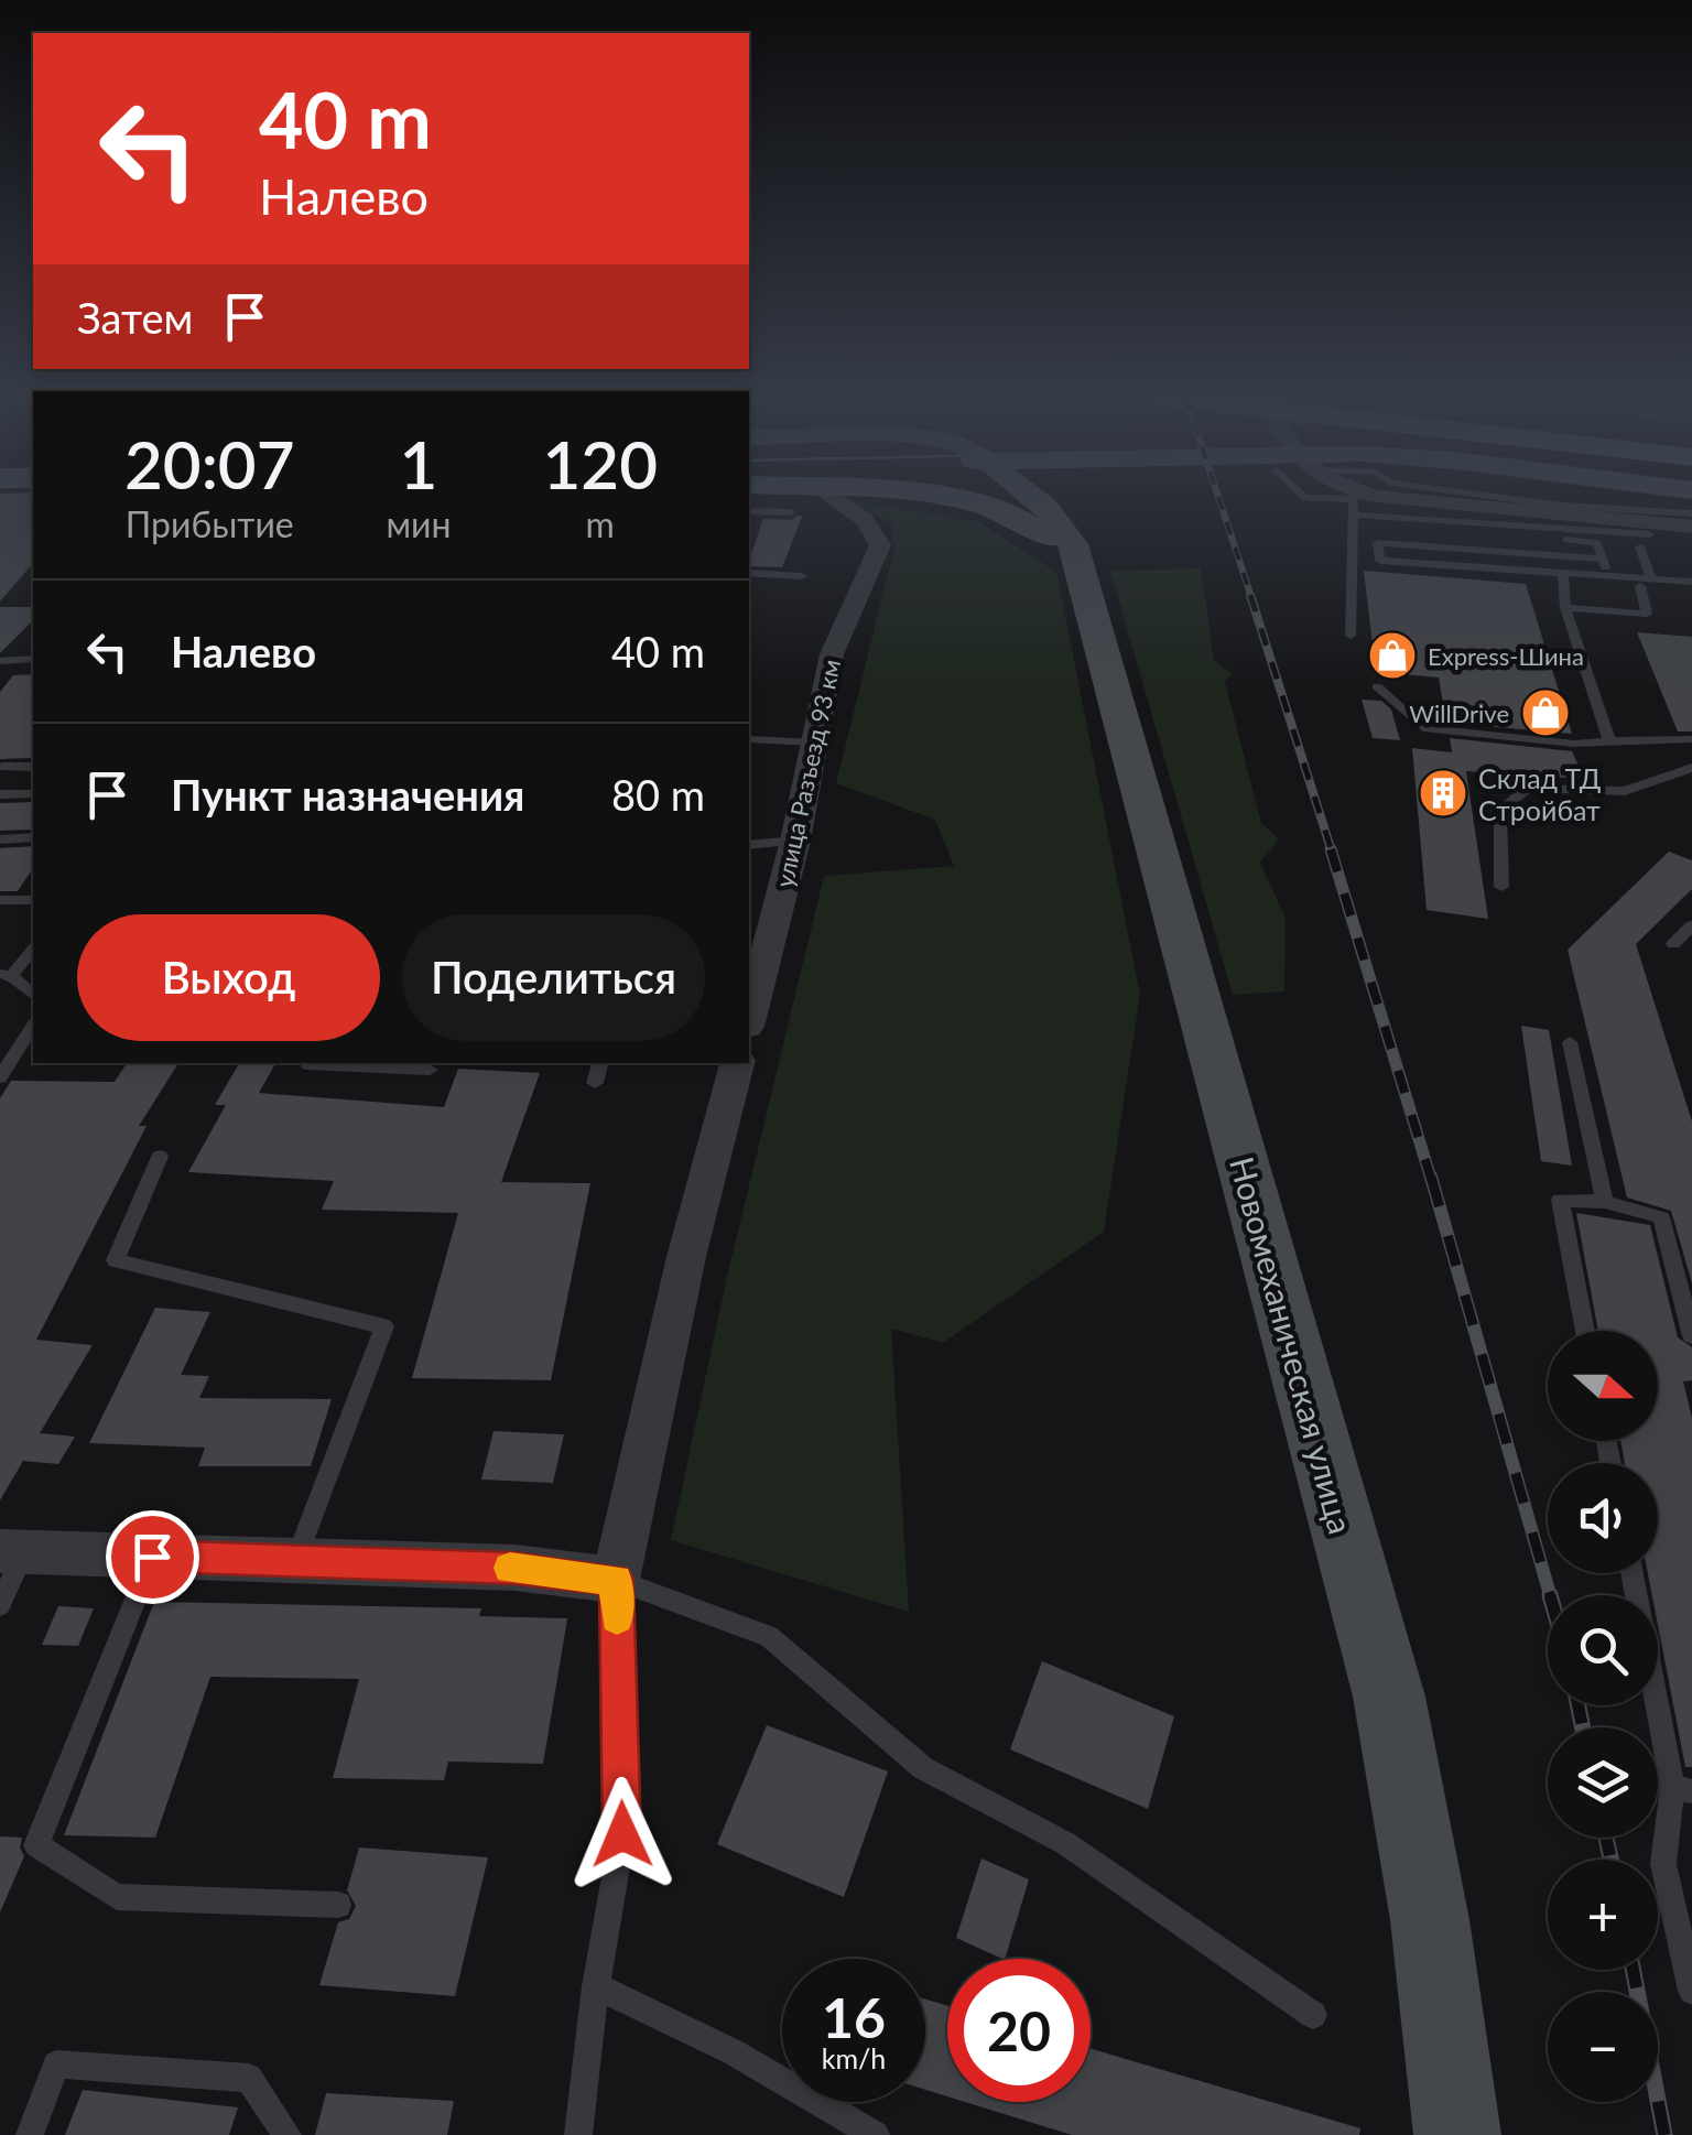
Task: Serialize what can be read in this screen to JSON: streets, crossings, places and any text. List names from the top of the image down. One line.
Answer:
{"streets":{"main road":["Новомеханическая улица"],"street":["улица Разъезд 93 км"]},"places":{"shop":["Express-Шина","WillDrive"],"building":["Склад ТД Стройбат"]},"north":"right","page":{"turn":["40 m","Налево"],"then":"Затем","eta":["20:07","Прибытие","1","мин","120","m"],"list":[{"name":"Налево","value":"40 m"},{"name":"Пункт назначения","value":"80 m"}],"buttons":["Выход","Поделиться"],"map_buttons":["+","−"],"speed":"16 km/h","limit":"20"}}
